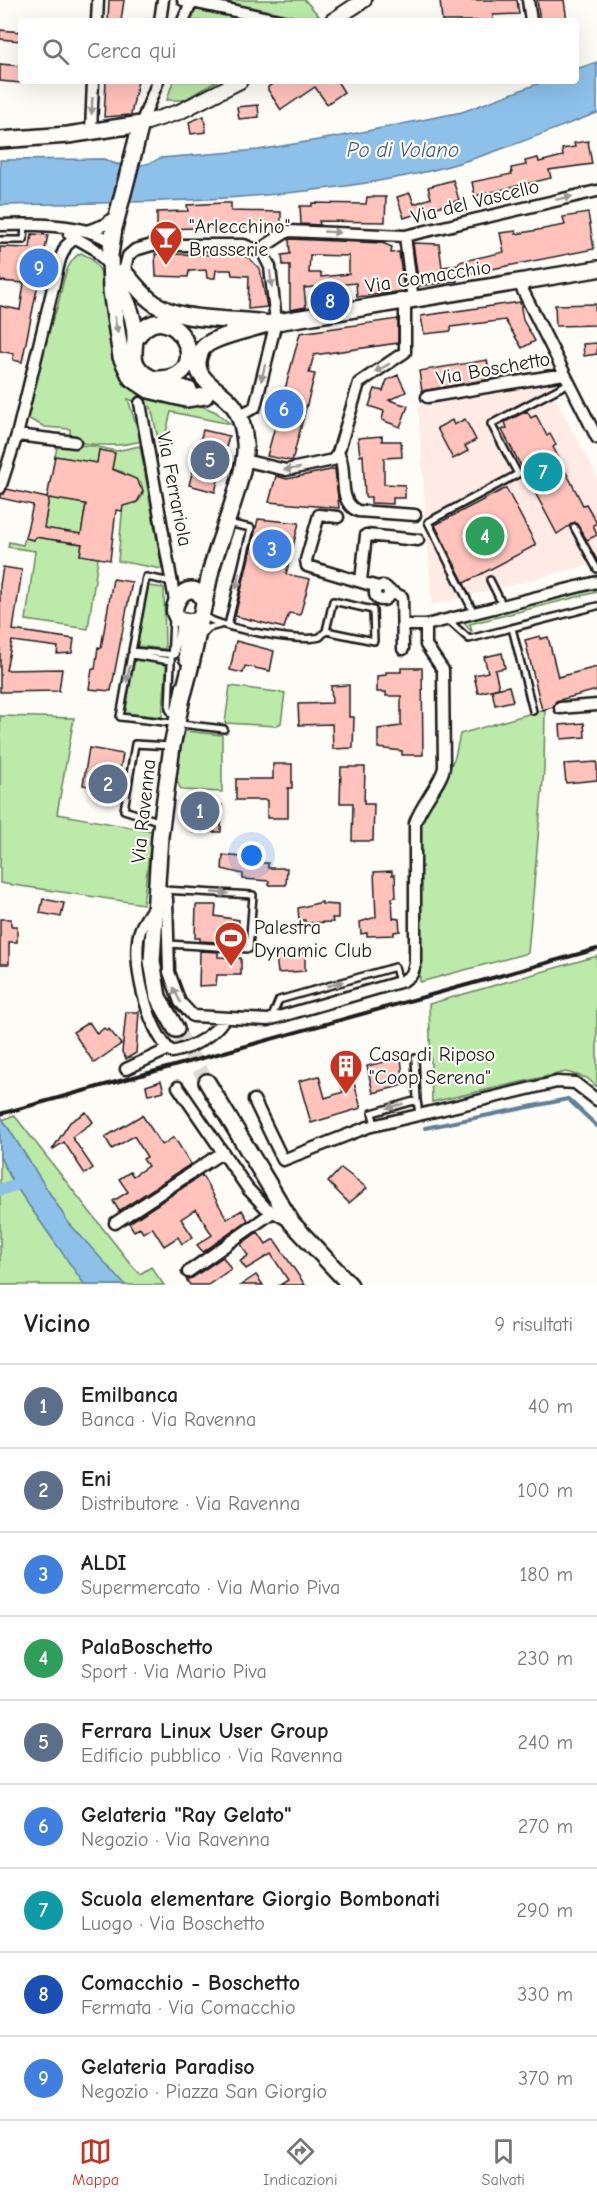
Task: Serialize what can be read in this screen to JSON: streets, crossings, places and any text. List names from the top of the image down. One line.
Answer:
{"streets":{"main road":["Via Comacchio","Via Ravenna"],"street":["Via del Vascello","Via Boschetto","Via Ferrariola"]},"crossings":[["Via Comacchio","Via Boschetto"],["Via Ferrariola","Via Ravenna"]],"one_way":["Via del Vascello"],"water":["Po di Volano"],"places":{"bar":["\"Arlecchino\" Brasserie"],"sports":["Palestra Dynamic Club"],"building":["Casa di Riposo \"Coop Serena\""]},"page":{"search":"Cerca qui","pins":["9","8","6","5","7","4","3","2","1"],"heading":["Vicino","9 risultati"],"list":[{"mark":"1","name":"Emilbanca","note":"Banca · Via Ravenna","value":"40 m"},{"mark":"2","name":"Eni","note":"Distributore · Via Ravenna","value":"100 m"},{"mark":"3","name":"ALDI","note":"Supermercato · Via Mario Piva","value":"180 m"},{"mark":"4","name":"PalaBoschetto","note":"Sport · Via Mario Piva","value":"230 m"},{"mark":"5","name":"Ferrara Linux User Group","note":"Edificio pubblico · Via Ravenna","value":"240 m"},{"mark":"6","name":"Gelateria \"Ray Gelato\"","note":"Negozio · Via Ravenna","value":"270 m"},{"mark":"7","name":"Scuola elementare Giorgio Bombonati","note":"Luogo · Via Boschetto","value":"290 m"},{"mark":"8","name":"Comacchio - Boschetto","note":"Fermata · Via Comacchio","value":"330 m"},{"mark":"9","name":"Gelateria Paradiso","note":"Negozio · Piazza San Giorgio","value":"370 m"}],"nav":["Mappa","Indicazioni","Salvati"]}}
